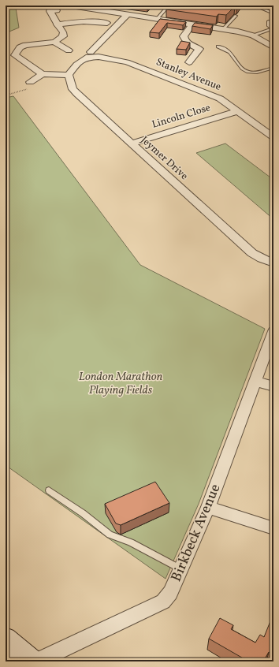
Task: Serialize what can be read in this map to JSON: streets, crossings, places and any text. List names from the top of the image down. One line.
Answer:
{"streets":{"street":["Stanley Avenue","Lincoln Close","Jeymer Drive","Birkbeck Avenue"]},"crossings":[["Stanley Avenue","Lincoln Close"],["Lincoln Close","Jeymer Drive"]],"parks":["London Marathon Playing Fields"]}
